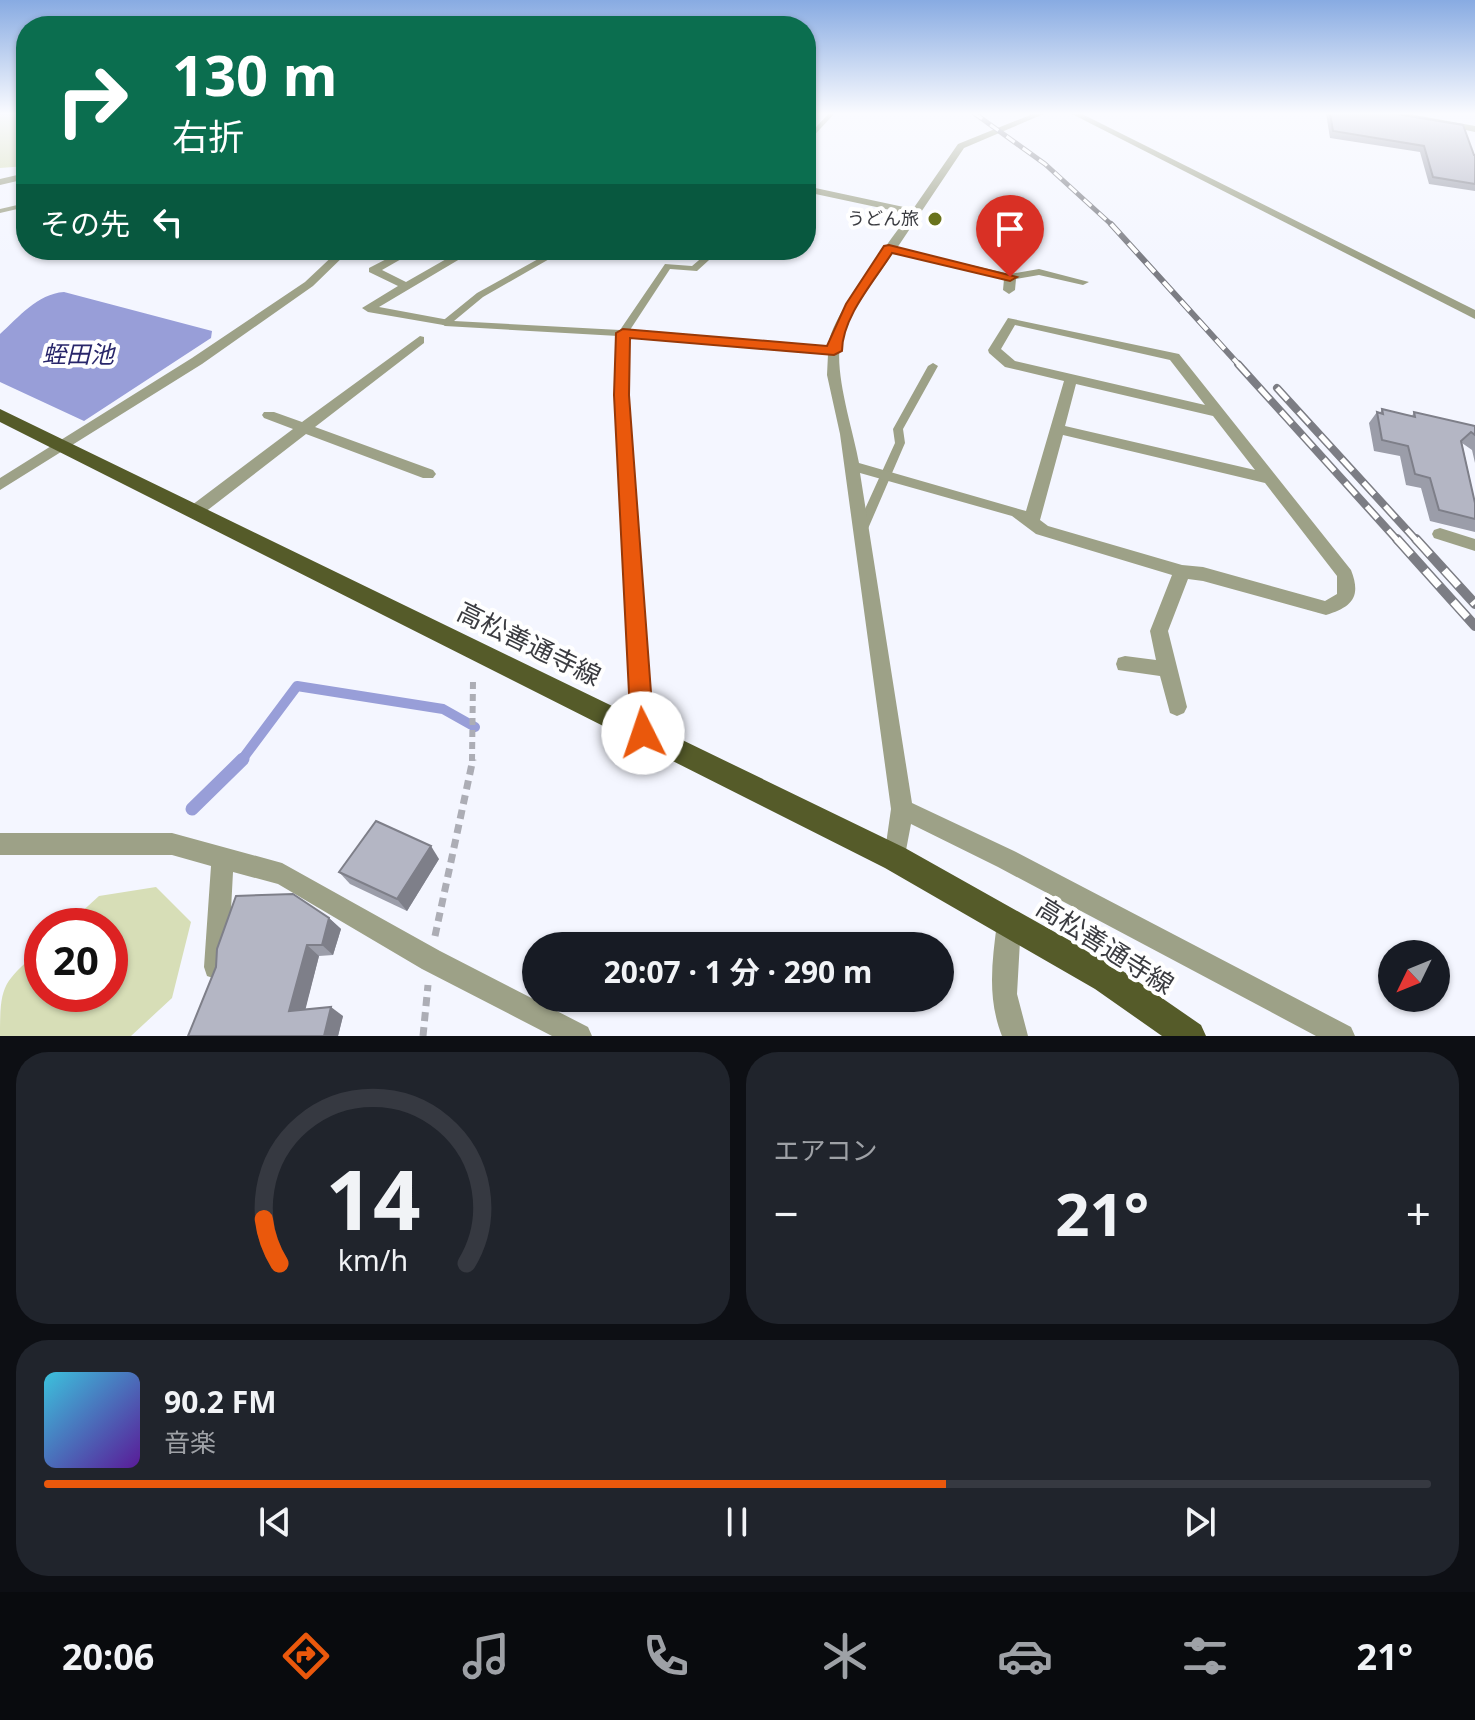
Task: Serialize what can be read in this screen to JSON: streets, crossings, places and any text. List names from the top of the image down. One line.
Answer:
{"streets":{"main road":["高松善通寺線"]},"water":["蛭田池"],"places":["うどん旅"],"north":"bottom left","page":{"turn":["130 m","右折"],"then":"その先","limit":"20","trip":"20:07 · 1 分 · 290 m","tile":"エアコン","heat":["−","21°","+"],"song":["90.2 FM","音楽"],"tabs":["20:06","21°"],"gauge":["14","km/h"]}}
